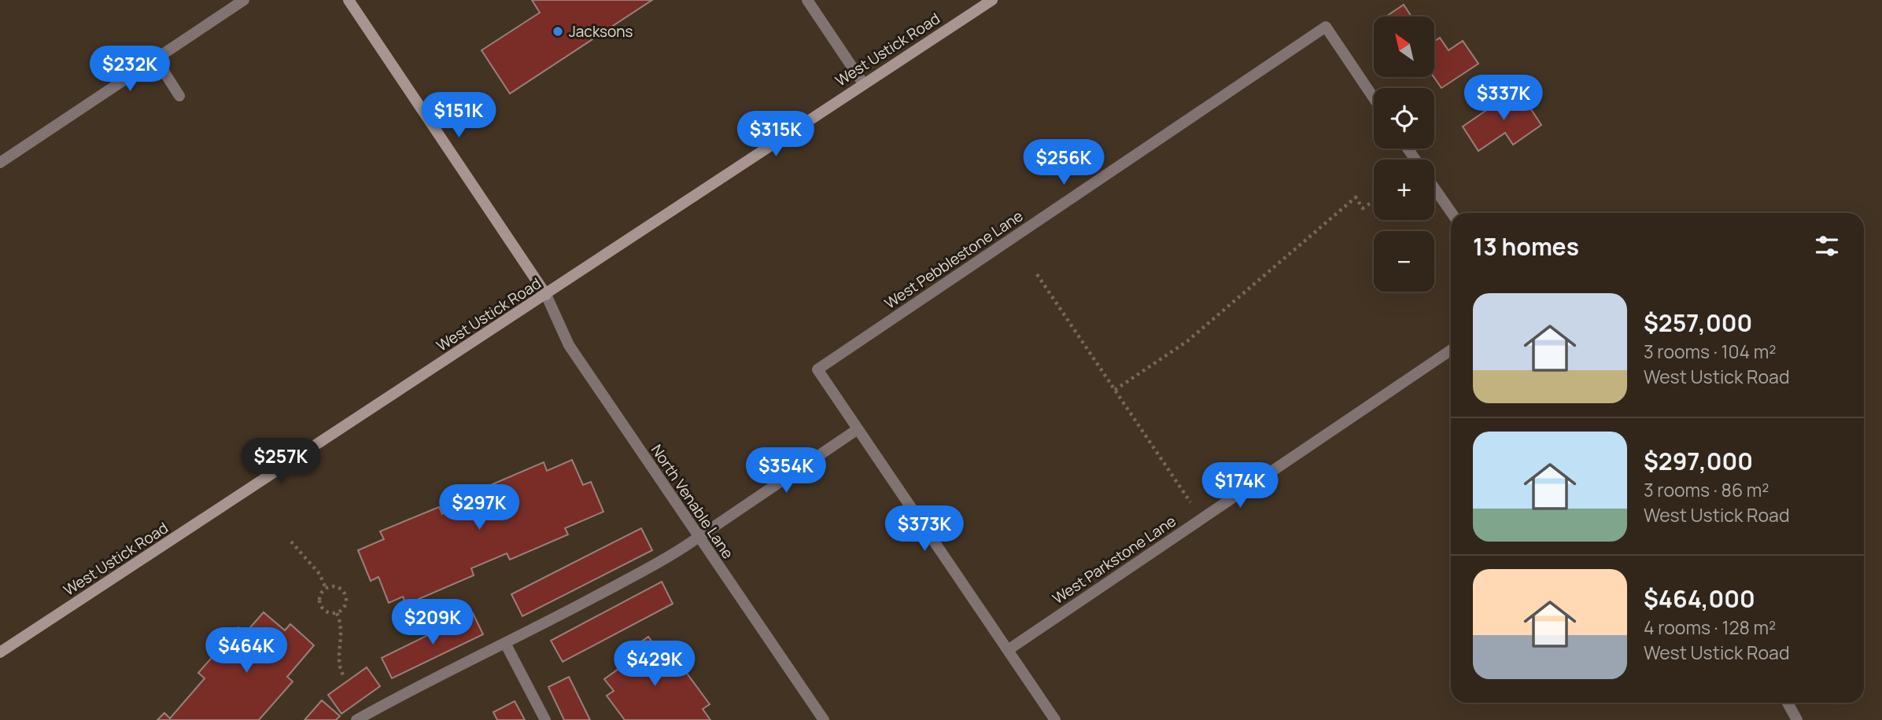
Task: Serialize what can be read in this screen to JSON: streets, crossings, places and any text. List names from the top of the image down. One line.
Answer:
{"streets":{"main road":["West Ustick Road"],"street":["West Pebblestone Lane","North Venable Lane","West Parkstone Lane"]},"crossings":[["West Ustick Road","North Venable Lane"]],"places":["Jacksons"],"north":"top left","page":{"map_buttons":["+","−"],"price":["$232K","$337K","$151K","$315K","$256K","$257K","$354K","$174K","$297K","$373K","$209K","$464K","$429K"],"heading":"13 homes","list":[{"name":"$257,000","note":"3 rooms · 104 m² · West Ustick Road"},{"name":"$297,000","note":"3 rooms · 86 m² · West Ustick Road"},{"name":"$464,000","note":"4 rooms · 128 m² · West Ustick Road"}]}}
